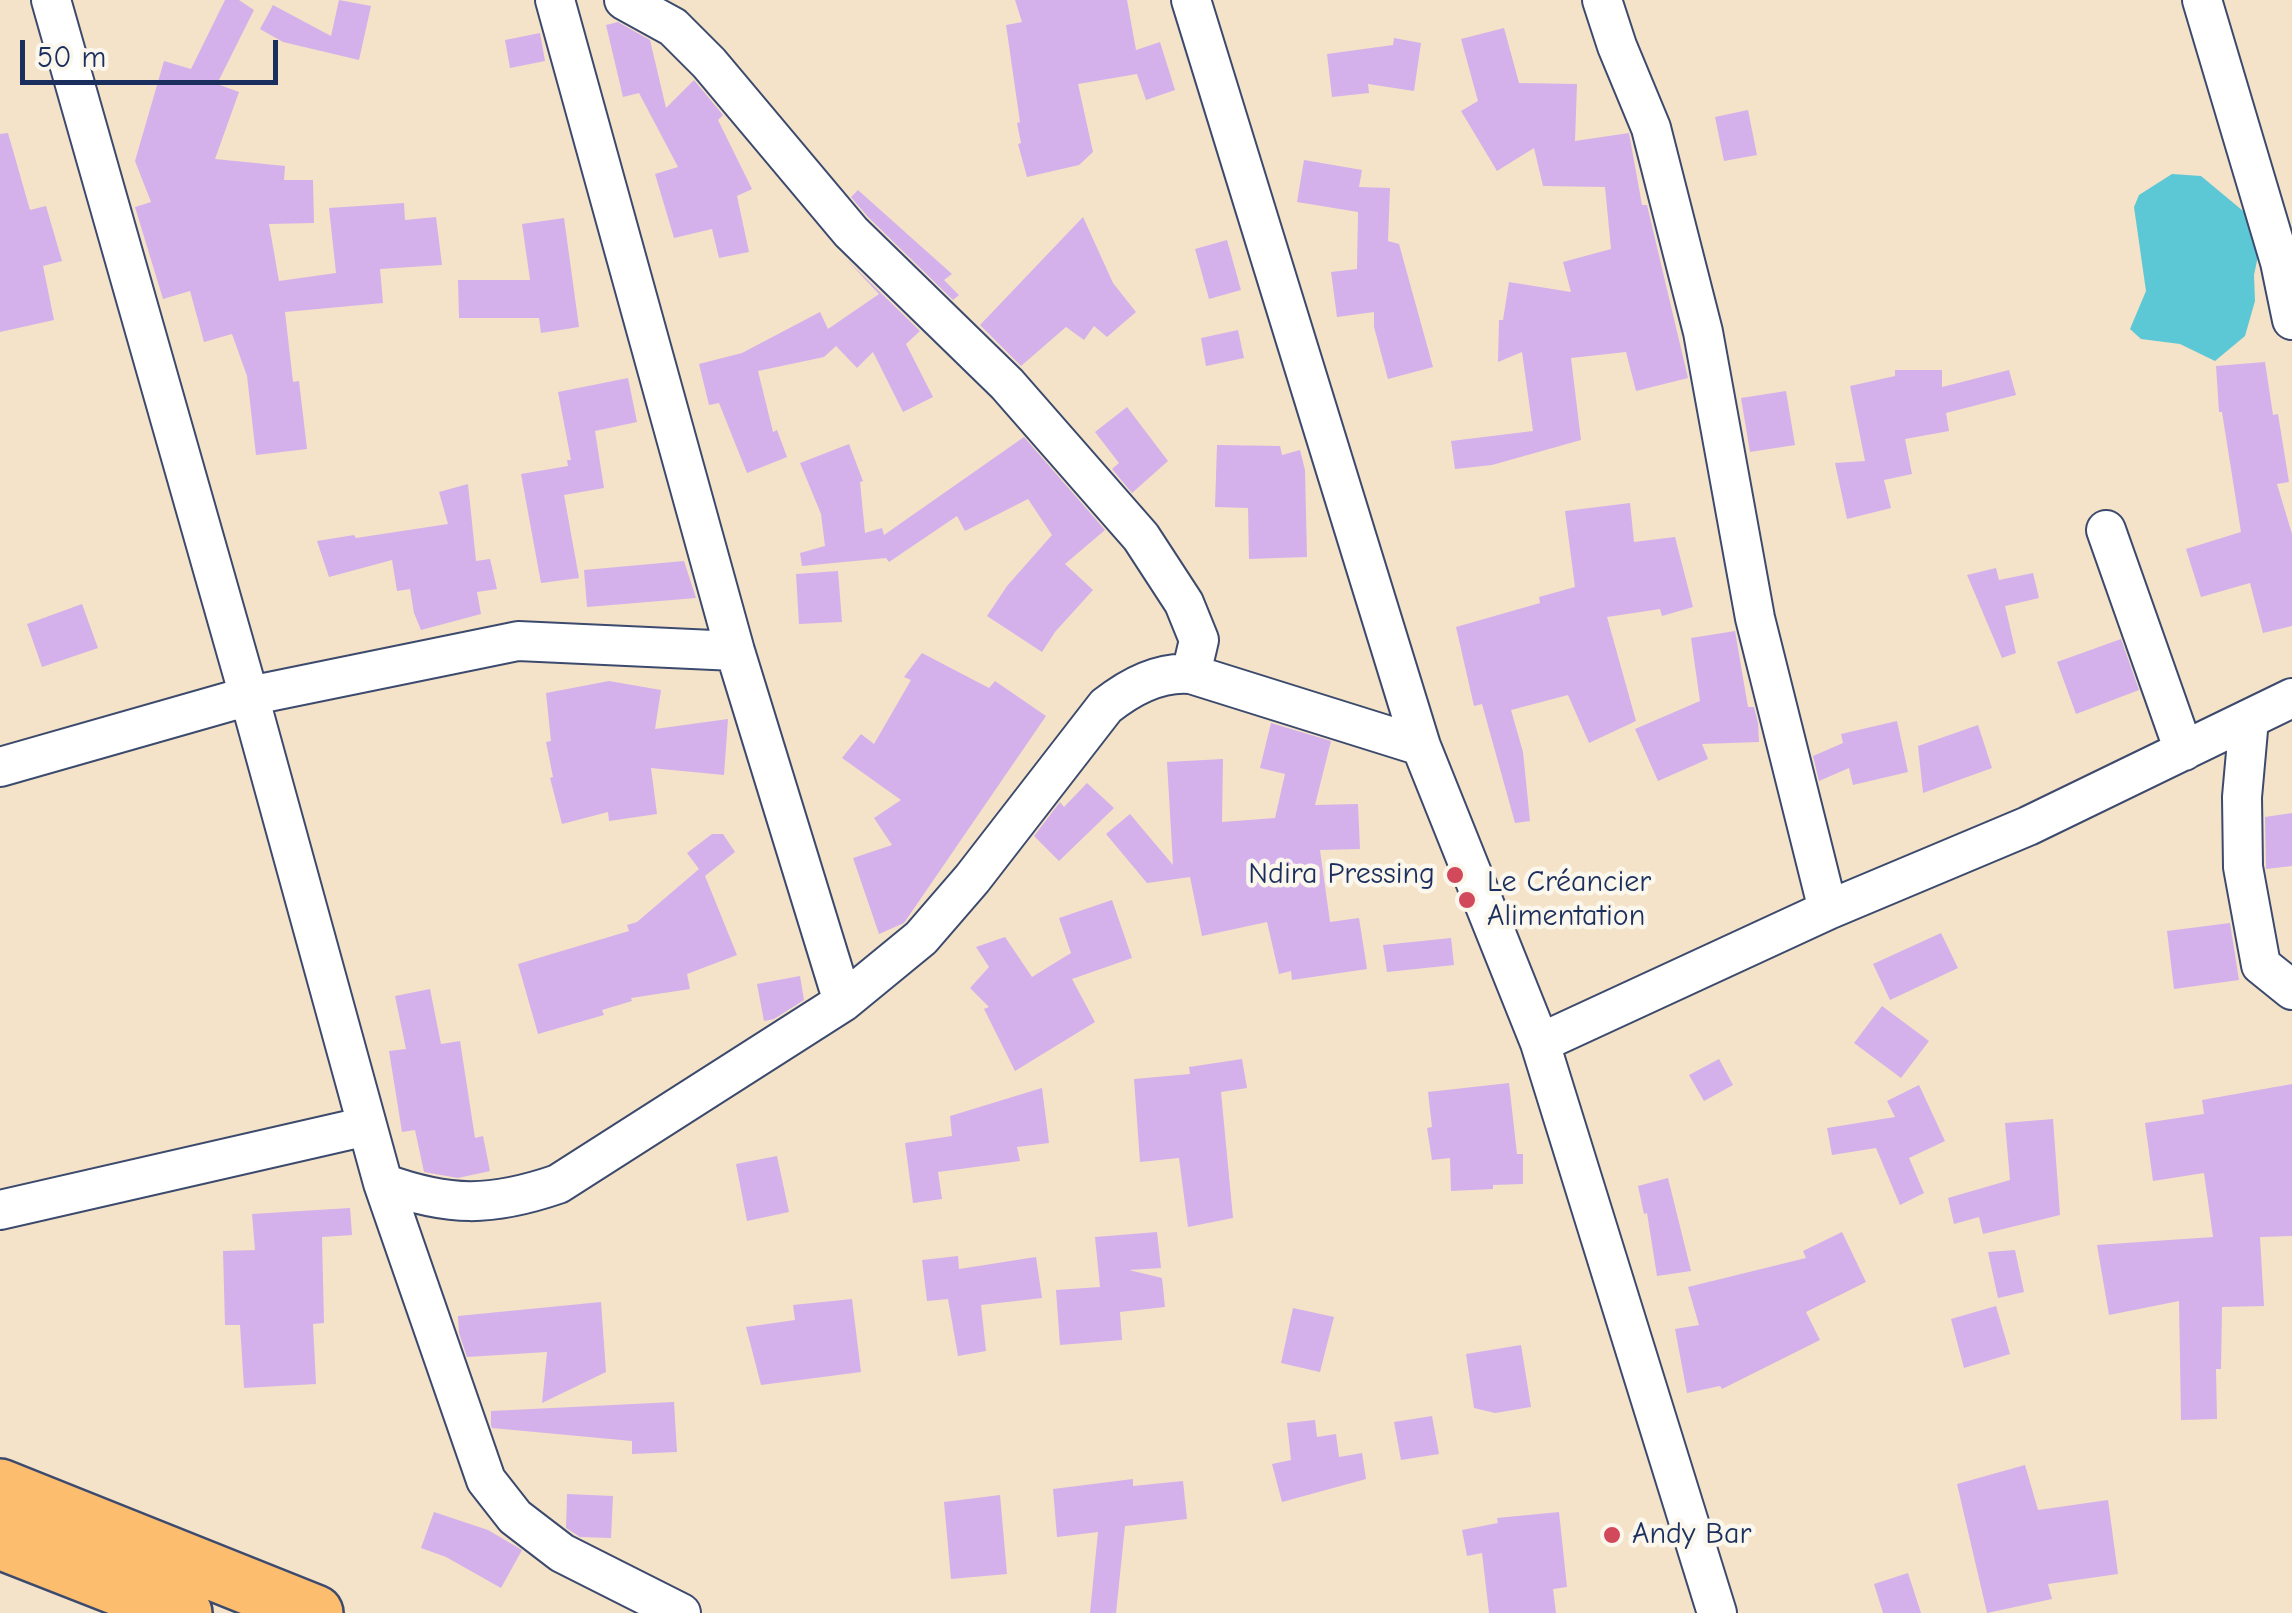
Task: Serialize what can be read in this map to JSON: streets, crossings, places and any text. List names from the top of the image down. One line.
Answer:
{"places":["Ndira Pressing","Le Créancier Alimentation","Andy Bar"],"scale_bar":"50 m"}
